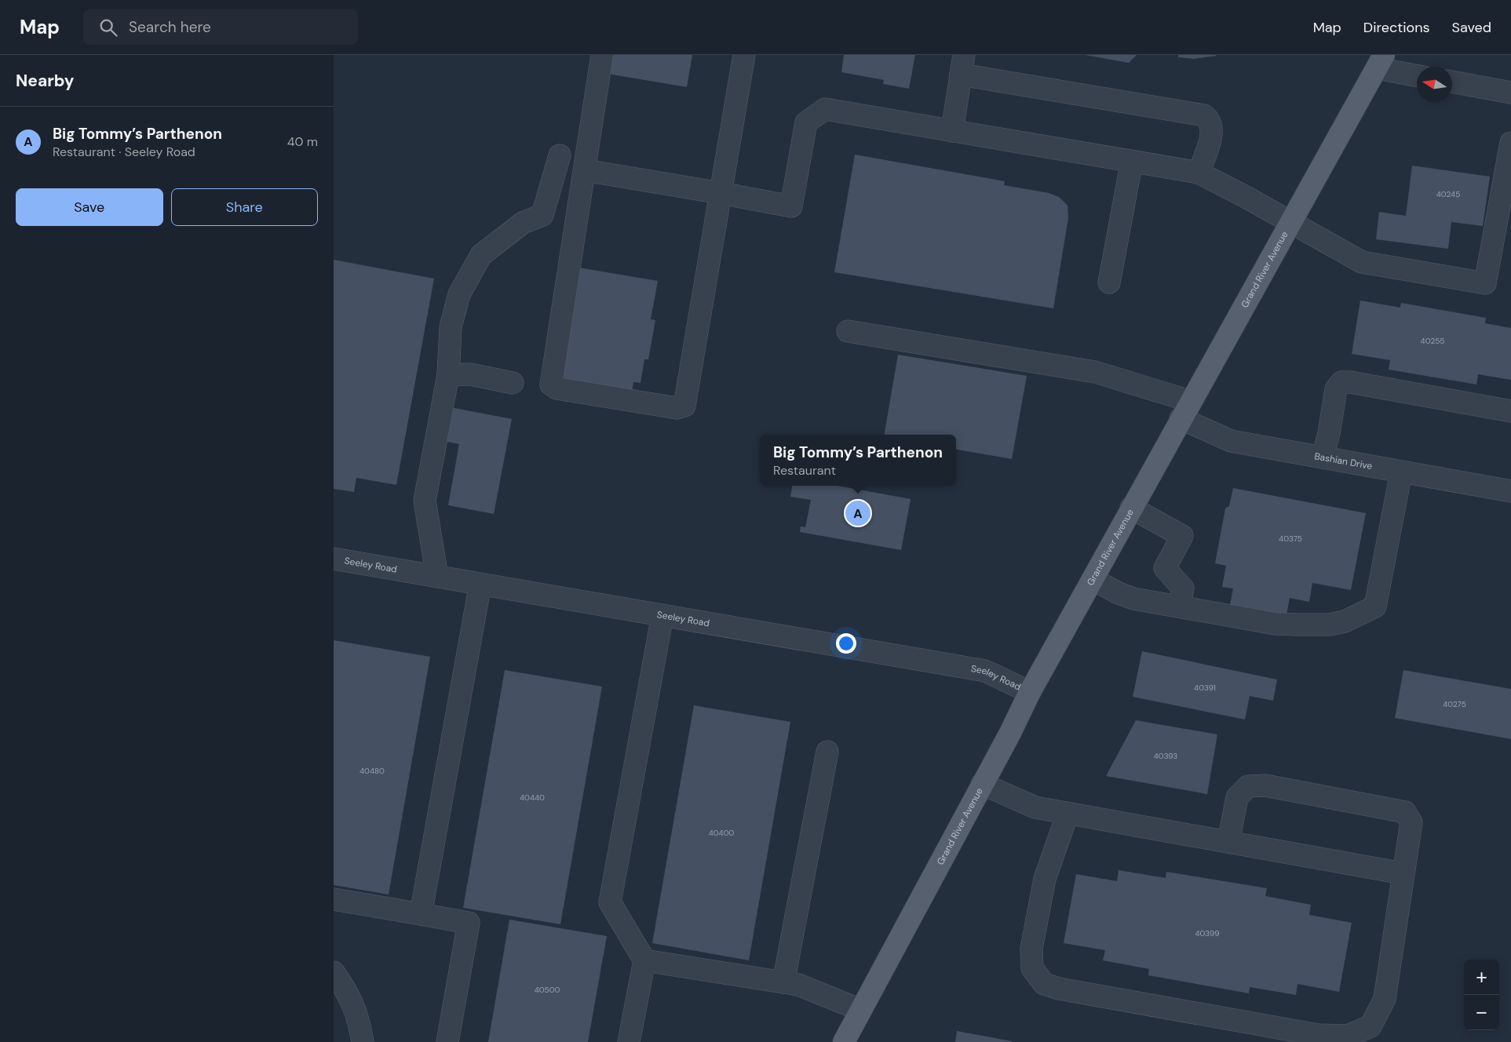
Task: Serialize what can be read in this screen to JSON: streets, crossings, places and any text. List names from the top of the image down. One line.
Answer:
{"streets":{"main road":["Grand River Avenue"],"street":["Bashian Drive","Seeley Road"]},"crossings":[["Grand River Avenue","Bashian Drive"],["Grand River Avenue","Seeley Road"]],"house_numbers":["40245","40255","40375","40391","40275","40393","40480","40440","40400","40399","40500"],"north":"left","page":{"header":"Map","search":"Search here","nav":["Map","Directions","Saved"],"heading":"Nearby","list":[{"mark":"A","name":"Big Tommy’s Parthenon","note":"Restaurant · Seeley Road","value":"40 m"}],"buttons":["Save","Share"],"popup":["Big Tommy’s Parthenon","Restaurant"],"pins":"A","map_buttons":["+","−"]}}
